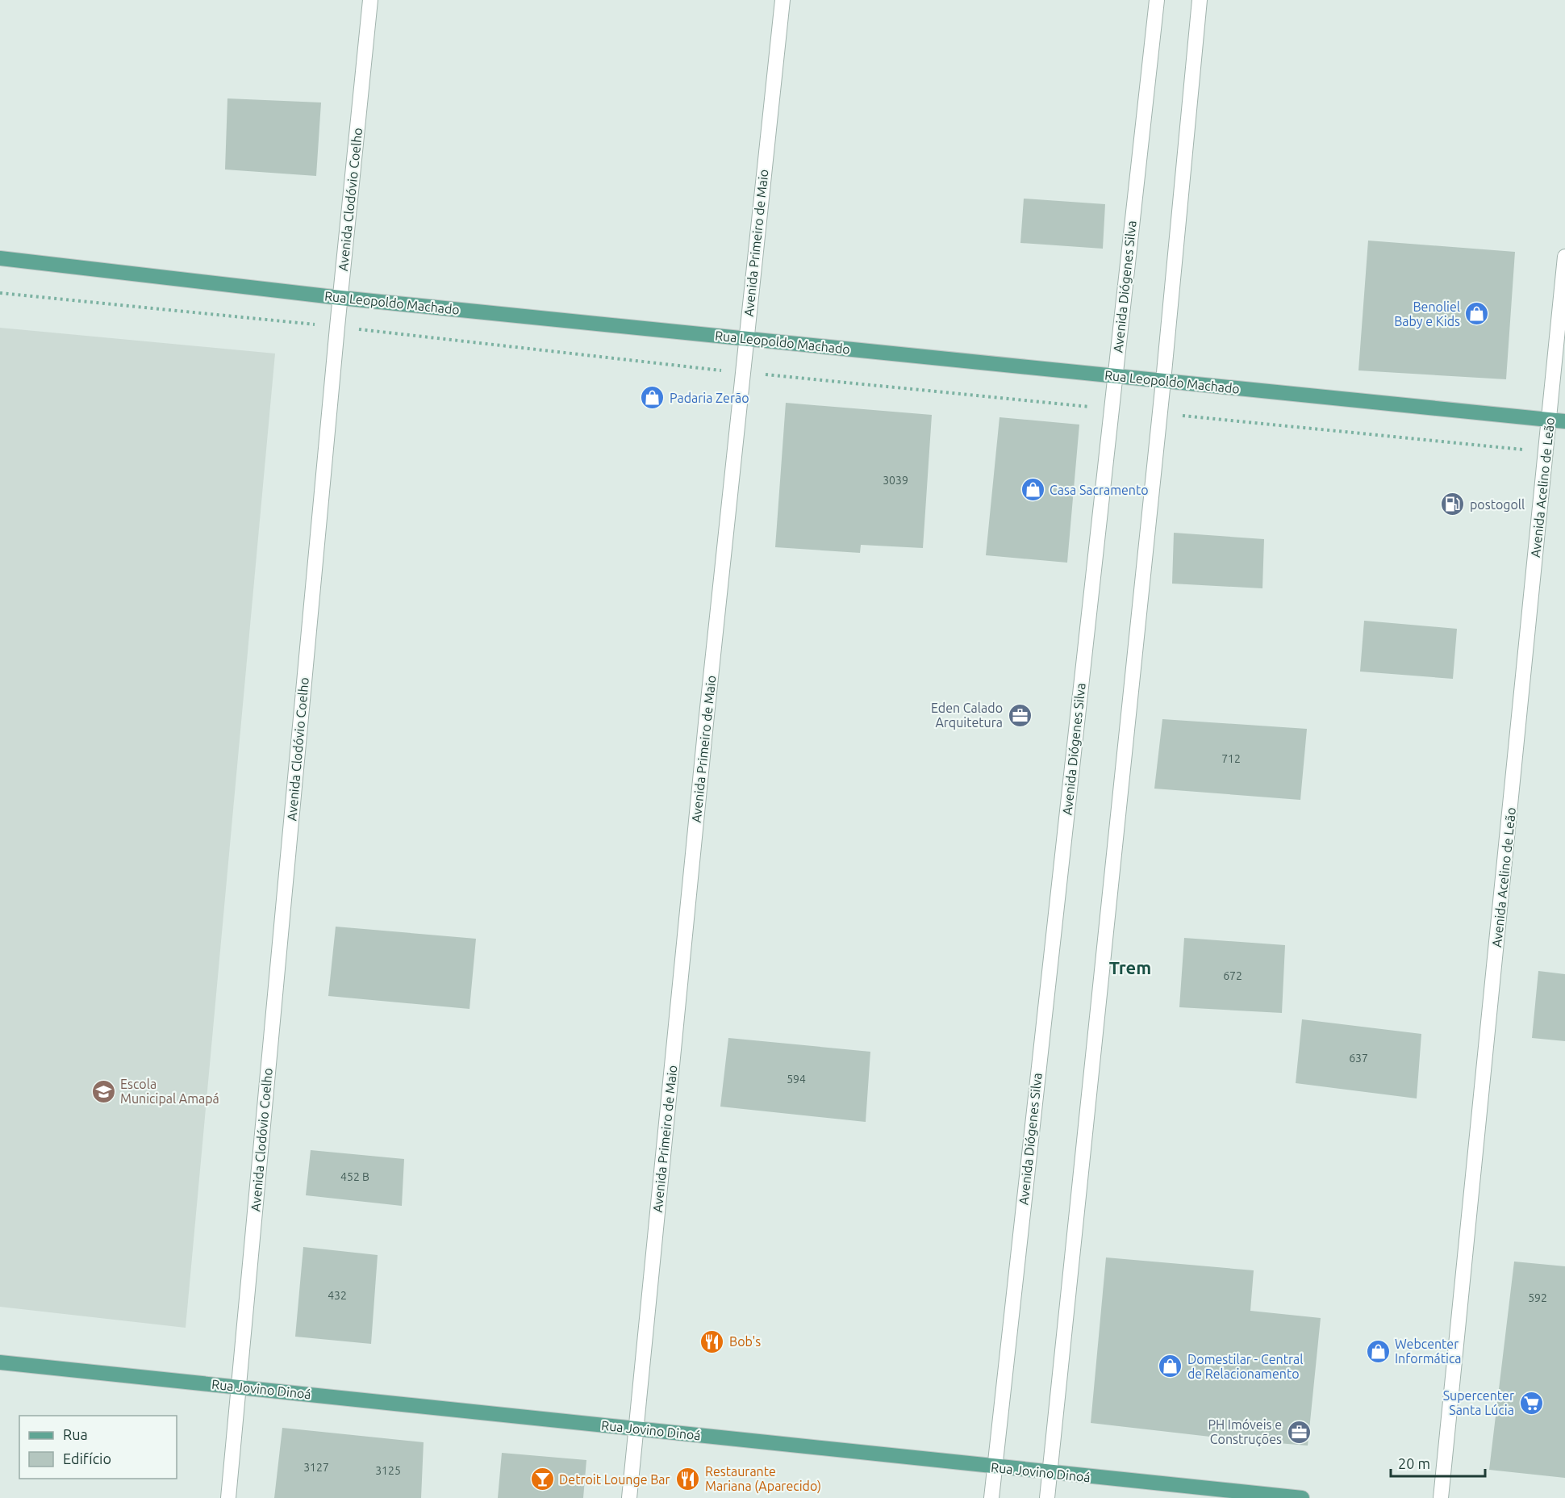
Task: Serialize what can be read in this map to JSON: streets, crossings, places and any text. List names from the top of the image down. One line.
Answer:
{"streets":{"main road":["Rua Leopoldo Machado","Rua Jovino Dinoá"],"street":["Avenida Clodóvio Coelho","Avenida Primeiro de Maio","Avenida Diógenes Silva","Avenida Acelino de Leão"]},"crossings":[["Avenida Clodóvio Coelho","Rua Leopoldo Machado"],["Avenida Clodóvio Coelho","Rua Jovino Dinoá"],["Avenida Primeiro de Maio","Rua Leopoldo Machado"],["Avenida Primeiro de Maio","Rua Jovino Dinoá"],["Avenida Diógenes Silva","Rua Leopoldo Machado"],["Avenida Diógenes Silva","Rua Jovino Dinoá"],["Rua Leopoldo Machado","Avenida Acelino de Leão"]],"districts":["Trem"],"places":{"shop":["Benoliel Baby e Kids","Padaria Zerão","Casa Sacramento","Webcenter Informática","Domestilar - Central de Relacionamento"],"fuel station":["postogoll"],"office":["Eden Calado Arquitetura","PH Imóveis e Construções"],"school or university":["Escola Municipal Amapá"],"restaurant":["Bob's","Restaurante Mariana (Aparecido)"],"supermarket":["Supercenter Santa Lúcia"],"bar":["Detroit Lounge Bar"]},"house_numbers":["3039","712","672","637","594","452 B","432","592","3127","3125"],"legend":["Rua","Edifício"],"scale_bar":"20 m"}
